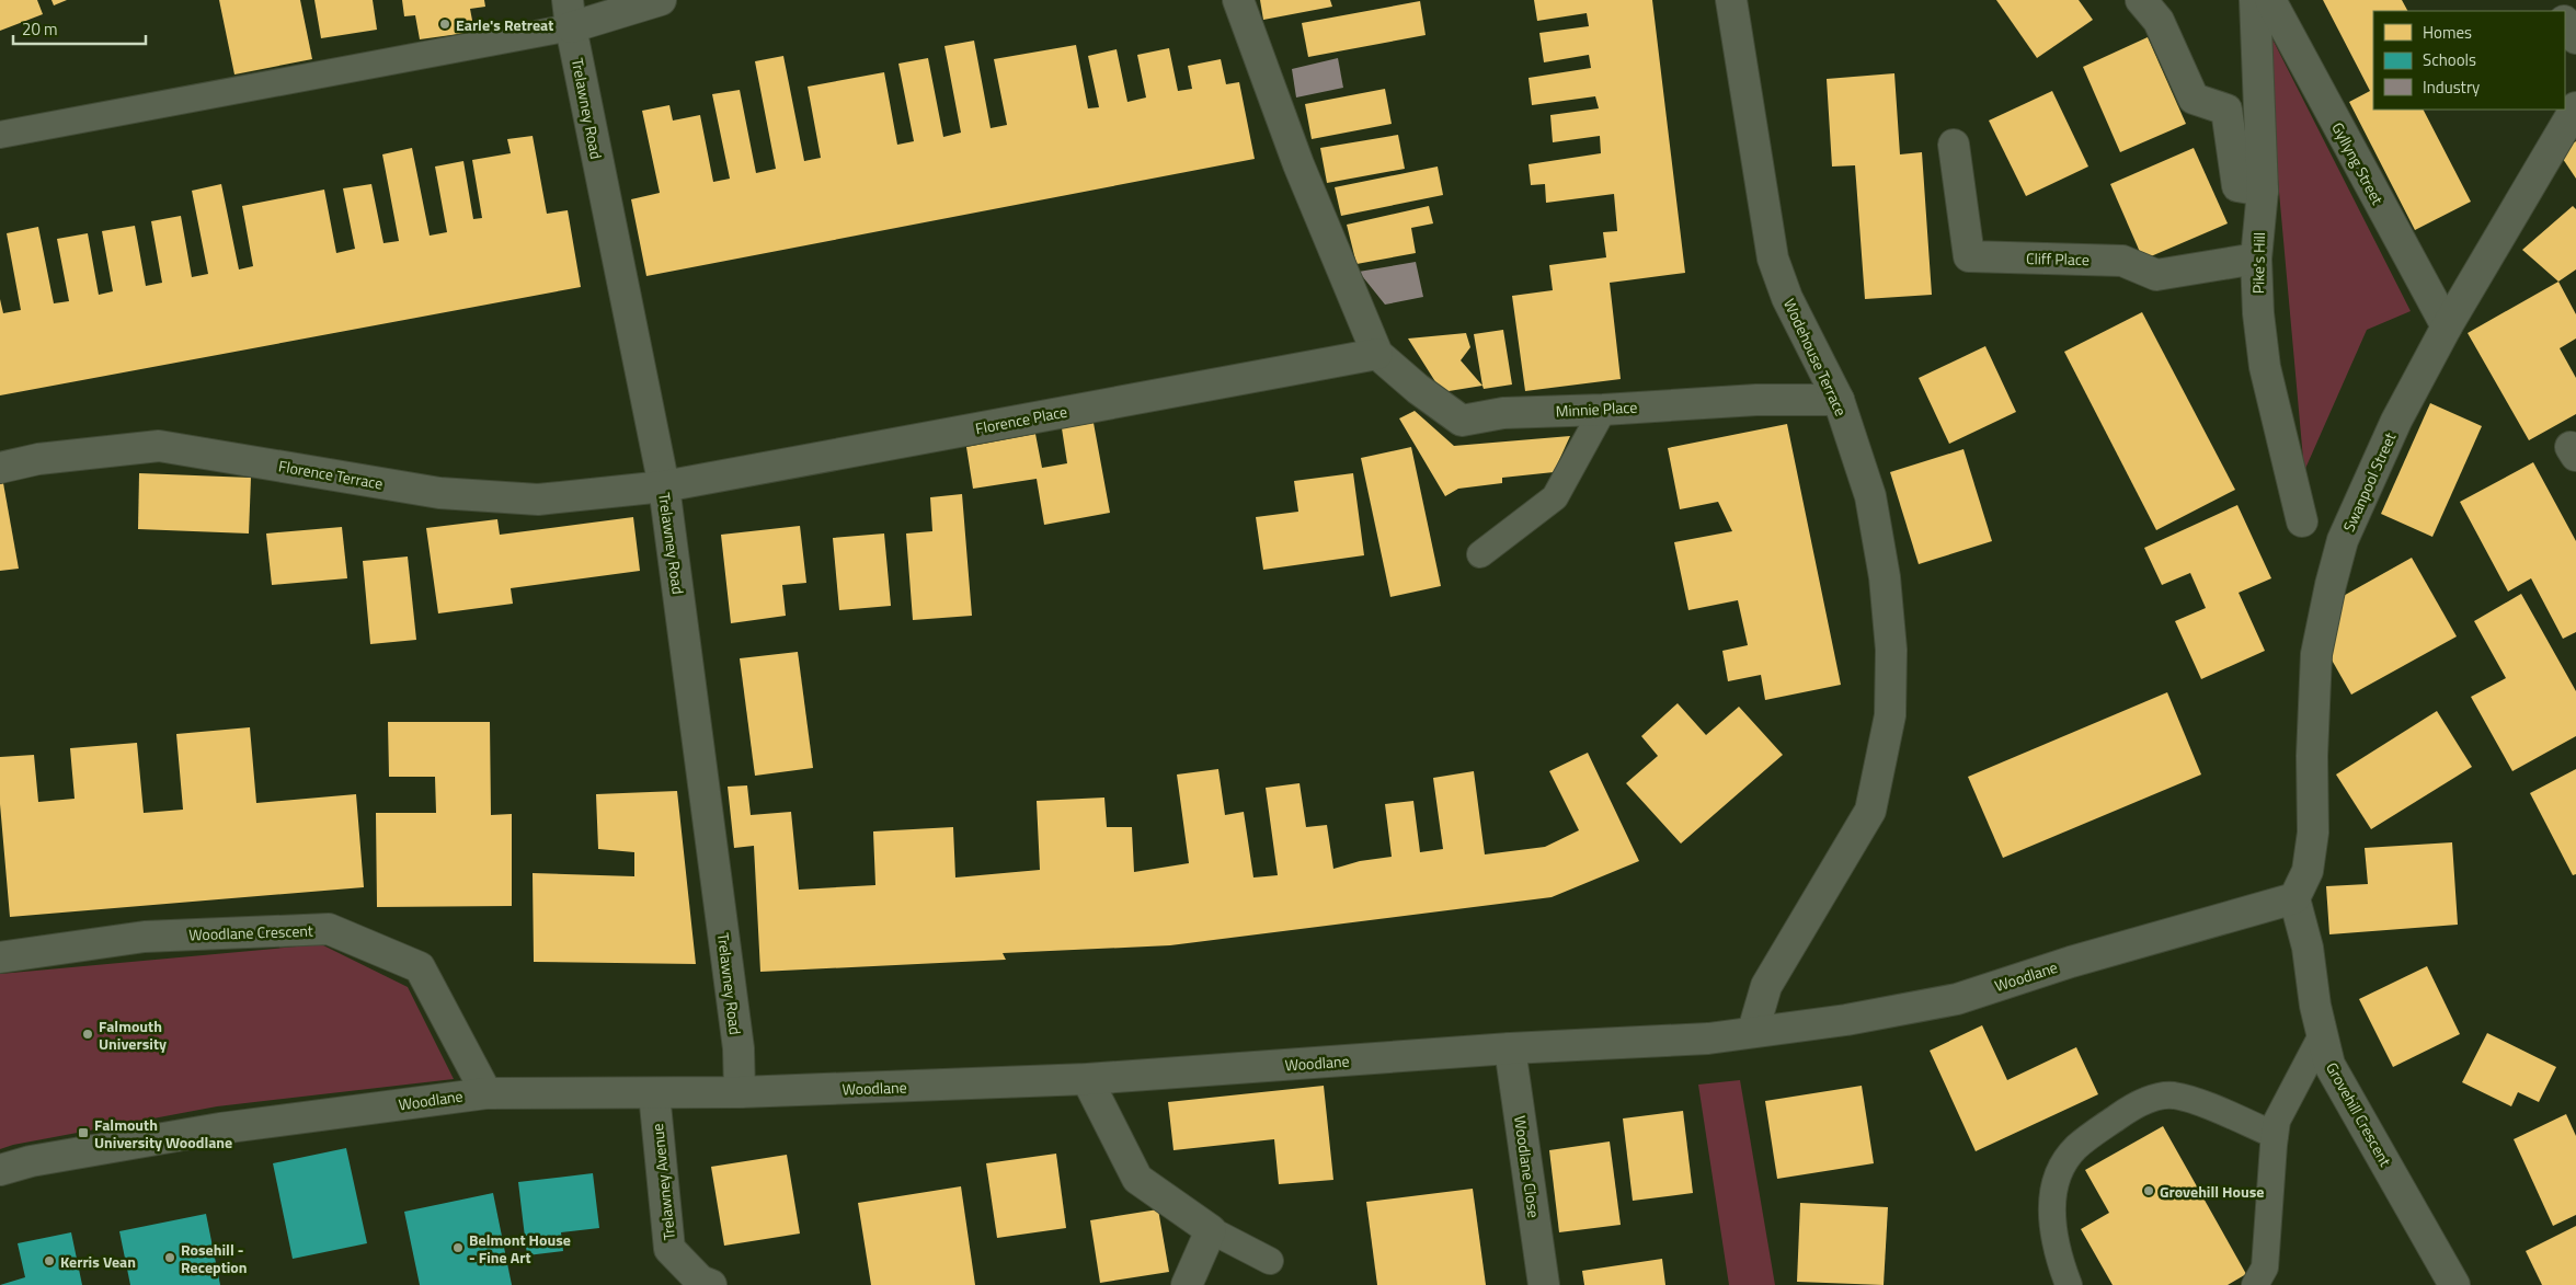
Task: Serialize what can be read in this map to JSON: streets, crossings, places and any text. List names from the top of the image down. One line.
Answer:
{"streets":{"street":["Trelawney Road","Gyllyng Street","Cliff Place","Pike's Hill","Wodehouse Terrace","Minnie Place","Florence Place","Florence Terrace","Swanpool Street","Woodlane Crescent","Woodlane","Grovehill Crescent","Woodlane Close","Trelawney Avenue"]},"crossings":[["Trelawney Road","Florence Place"],["Trelawney Road","Florence Terrace"],["Trelawney Road","Woodlane"],["Gyllyng Street","Swanpool Street"],["Cliff Place","Pike's Hill"],["Wodehouse Terrace","Minnie Place"],["Wodehouse Terrace","Woodlane"],["Minnie Place","Florence Place"],["Florence Place","Florence Terrace"],["Swanpool Street","Woodlane"],["Swanpool Street","Grovehill Crescent"],["Woodlane Crescent","Woodlane"],["Woodlane","Grovehill Crescent"],["Woodlane","Woodlane Close"],["Woodlane","Trelawney Avenue"]],"places":{"other":["Earle's Retreat","Falmouth University","Grovehill House","Belmont House - Fine Art","Rosehill - Reception","Kerris Vean"],"transit":["Falmouth University Woodlane"]},"legend":["Homes","Schools","Industry"],"scale_bar":"20 m"}
